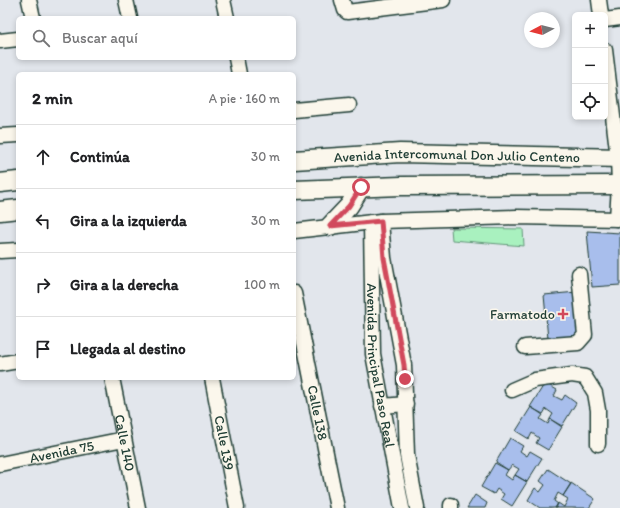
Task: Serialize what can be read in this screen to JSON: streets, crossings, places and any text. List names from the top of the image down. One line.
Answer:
{"streets":{"main road":["Avenida Intercomunal Don Julio Centeno"],"street":["Avenida Principal Paso Real","Calle 138","Calle 140","Calle 139","Avenida 75"]},"crossings":[["Calle 140","Avenida 75"]],"places":{"health":["Farmatodo"]},"north":"left","page":{"map_buttons":["+","−"],"search":"Buscar aquí","heading":["2 min","A pie · 160 m"],"list":[["Continúa","30 m"],["Gira a la izquierda","30 m"],["Gira a la derecha","100 m"],"Llegada al destino"]}}
